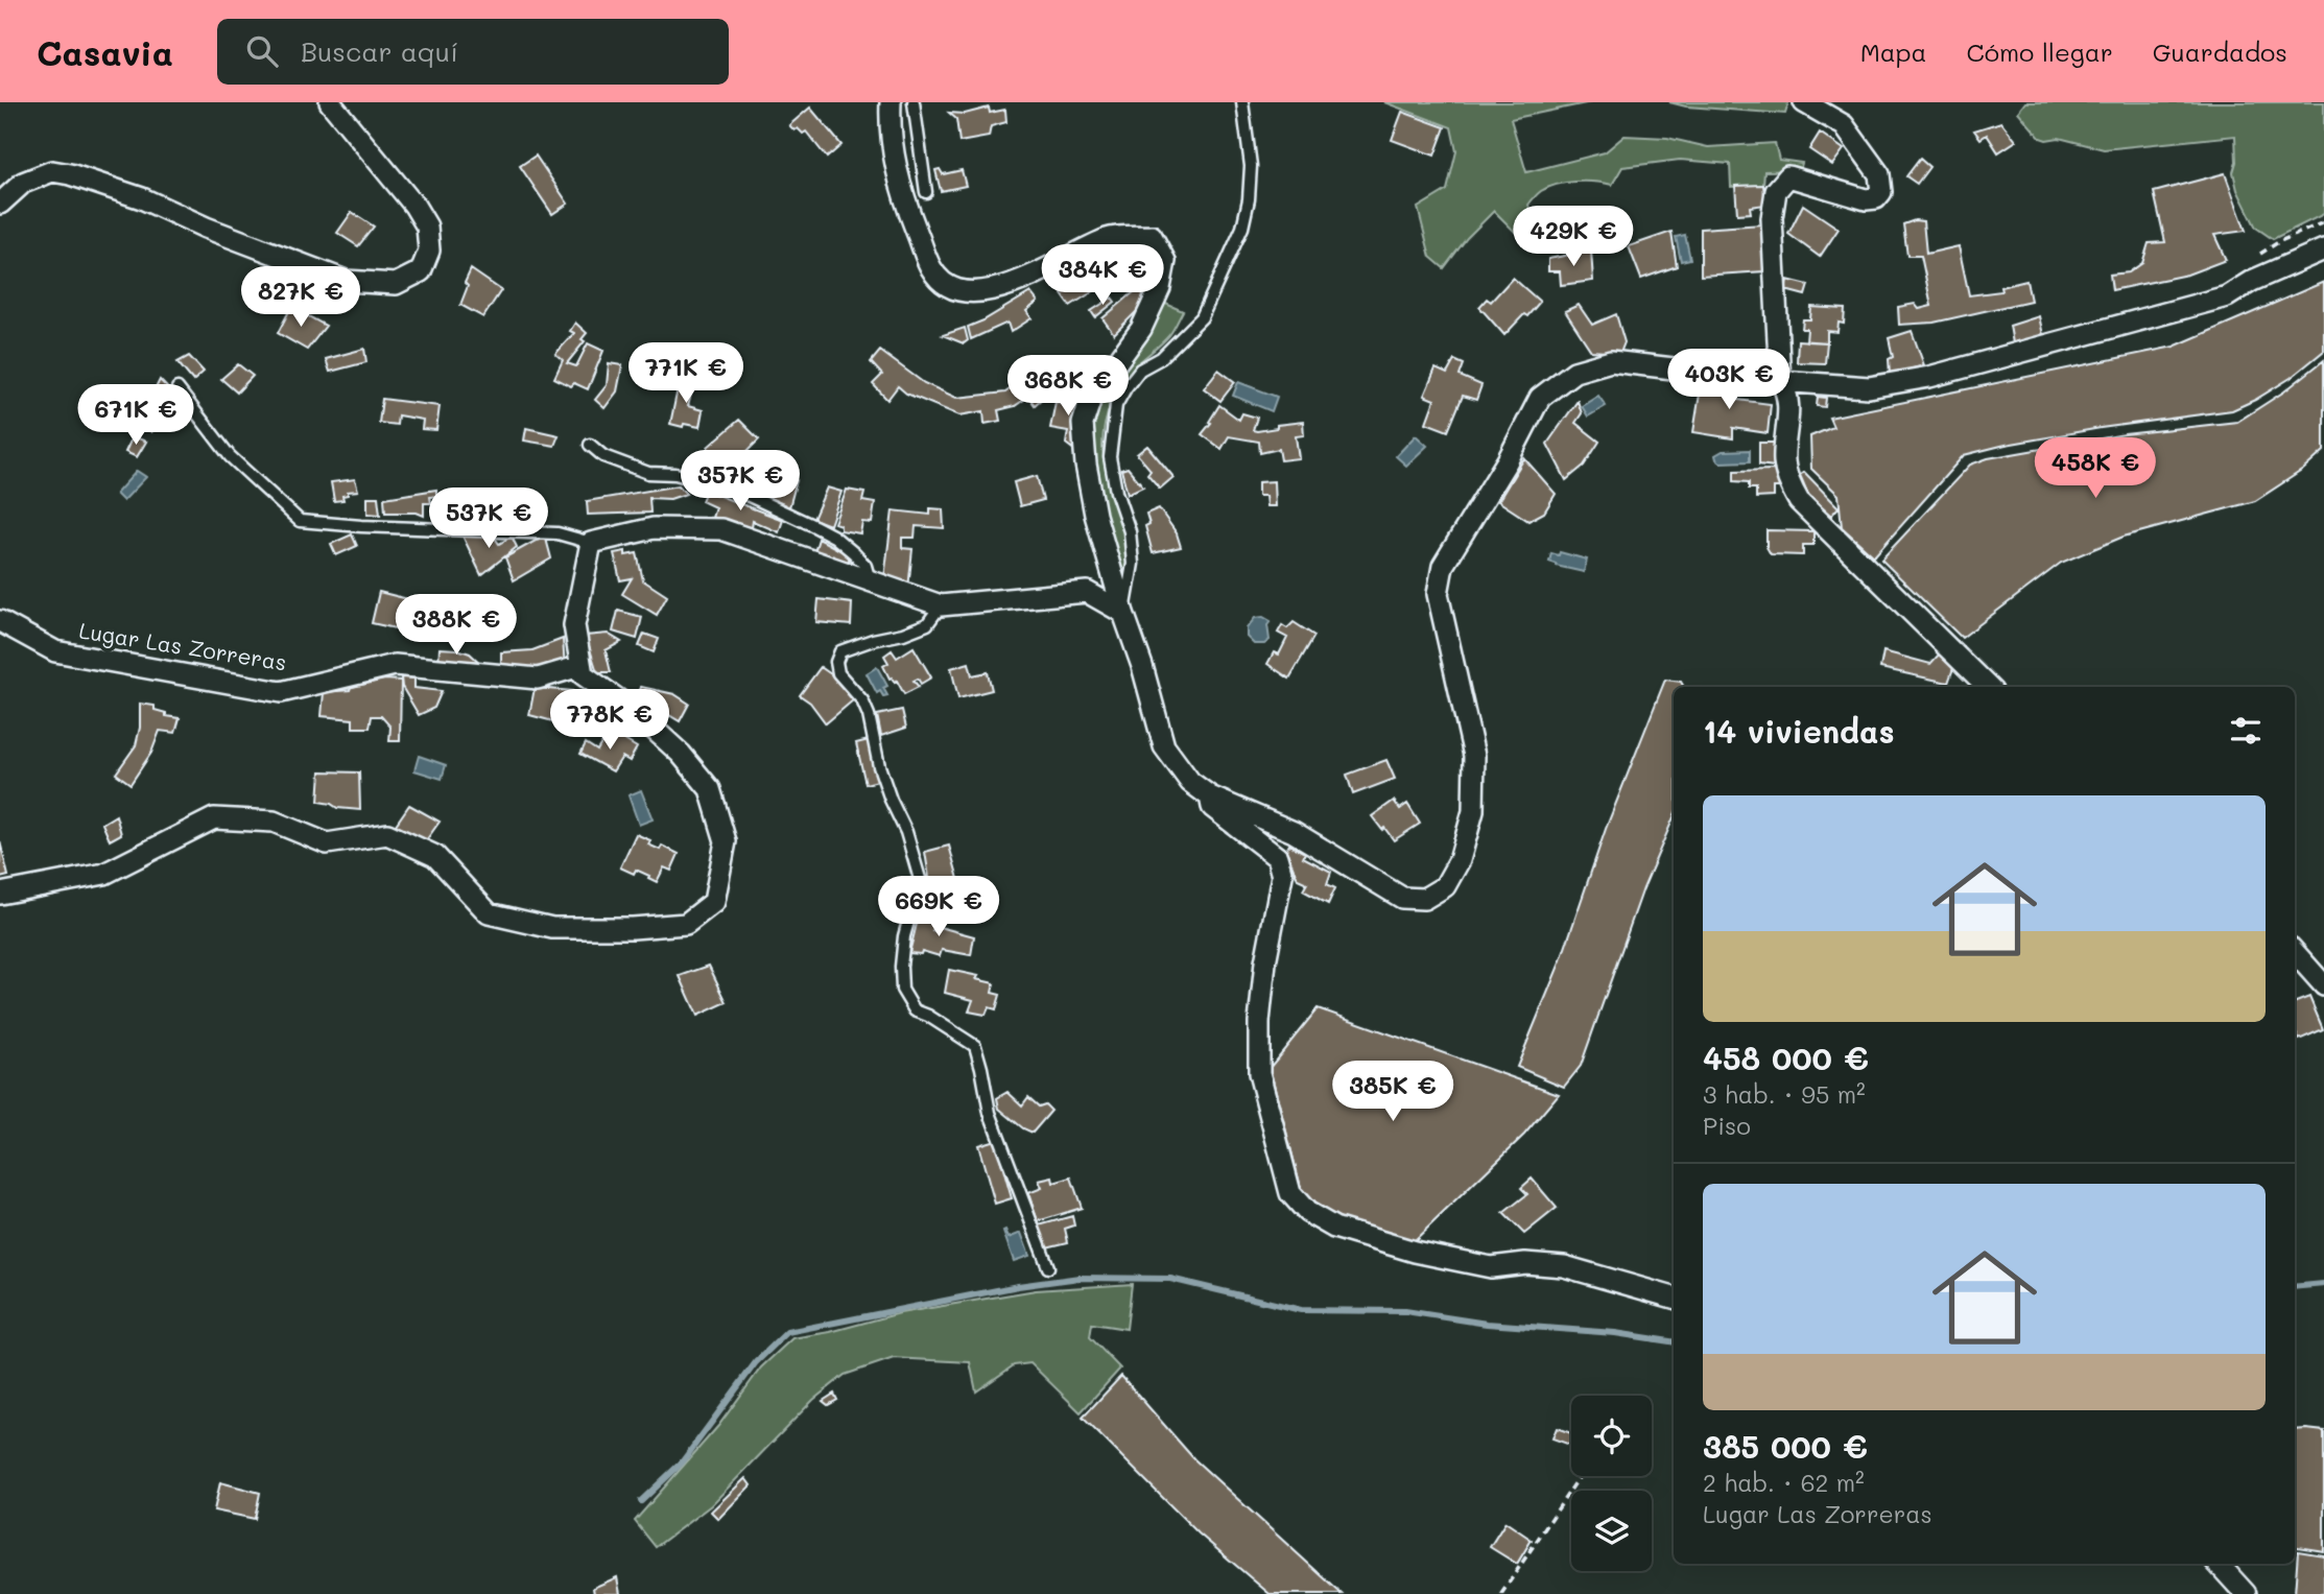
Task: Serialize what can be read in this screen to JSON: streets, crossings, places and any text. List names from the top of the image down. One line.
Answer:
{"streets":{"street":["Lugar Las Zorreras"]},"page":{"header":"Casavia","search":"Buscar aquí","nav":["Mapa","Cómo llegar","Guardados"],"price":["429K €","384K €","827K €","771K €","403K €","368K €","671K €","458K €","357K €","537K €","388K €","778K €","669K €","385K €"],"heading":"14 viviendas","list":[{"name":"458 000 €","note":"3 hab. · 95 m² · Piso"},{"name":"385 000 €","note":"2 hab. · 62 m² · Lugar Las Zorreras"}]}}
